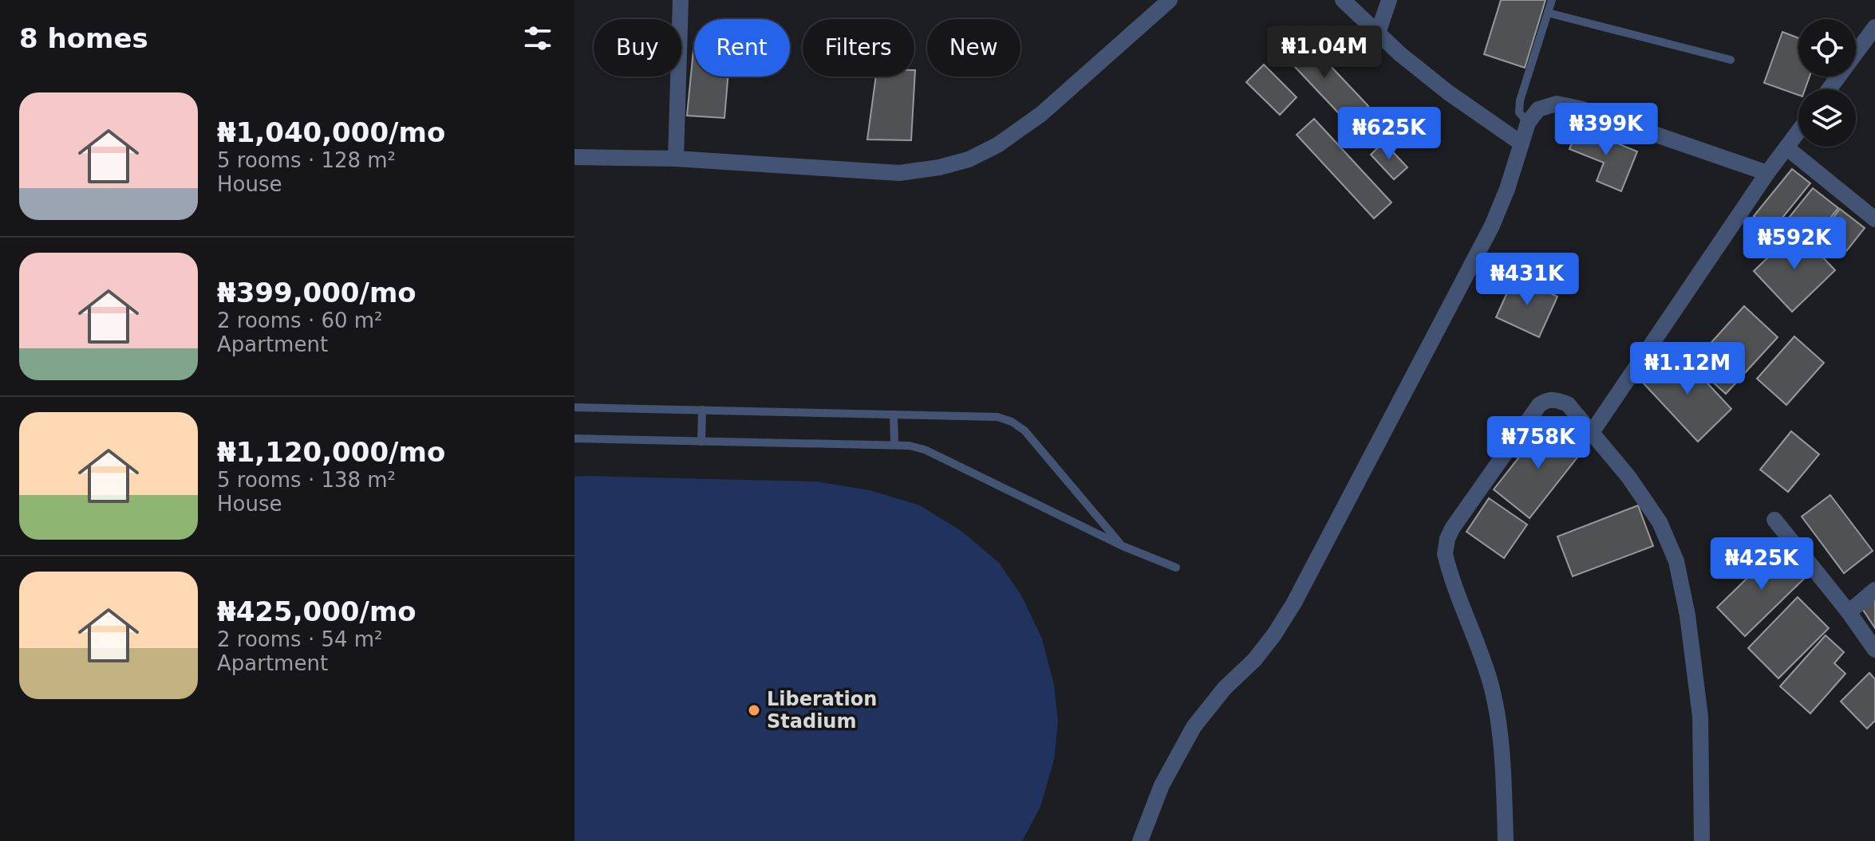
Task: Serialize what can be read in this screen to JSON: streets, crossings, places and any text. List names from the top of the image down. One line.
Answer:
{"places":["Liberation Stadium"],"page":{"heading":"8 homes","chip":["Buy","Rent","Filters","New"],"price":["₦1.04M","₦399K","₦625K","₦592K","₦431K","₦1.12M","₦758K","₦425K"],"list":[{"name":"₦1,040,000/mo","note":"5 rooms · 128 m² · House"},{"name":"₦399,000/mo","note":"2 rooms · 60 m² · Apartment"},{"name":"₦1,120,000/mo","note":"5 rooms · 138 m² · House"},{"name":"₦425,000/mo","note":"2 rooms · 54 m² · Apartment"}]}}
